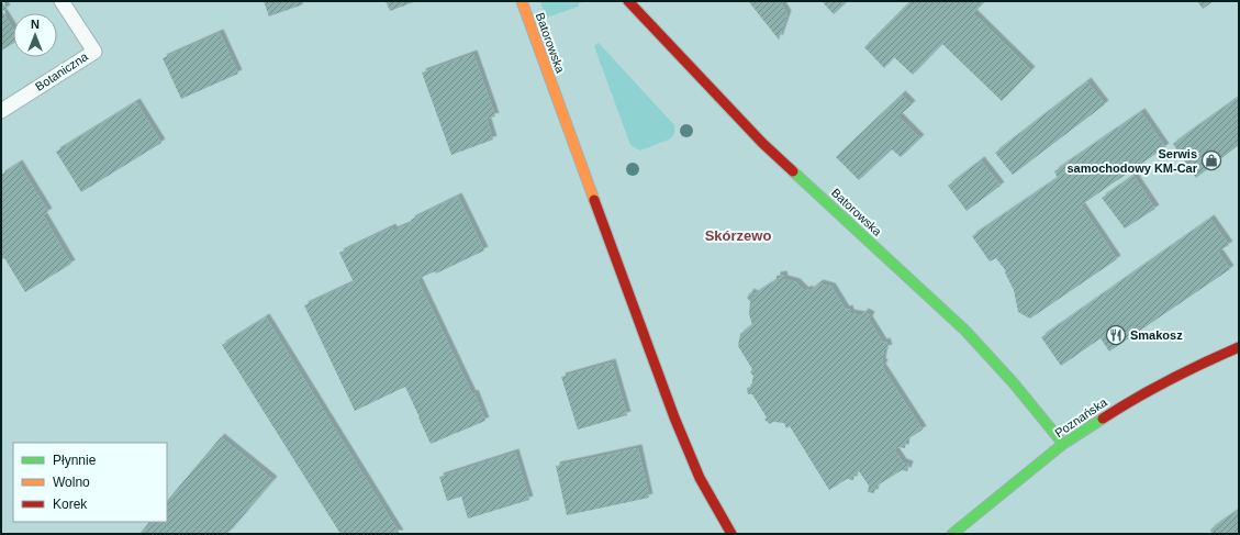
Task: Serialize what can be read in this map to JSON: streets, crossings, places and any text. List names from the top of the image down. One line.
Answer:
{"streets":{"street":["Batorowska","Poznańska"],"lane":["Botaniczna"]},"crossings":[["Batorowska","Poznańska"]],"districts":["Skórzewo"],"places":{"shop":["Serwis samochodowy KM-Car"],"restaurant":["Smakosz"]},"legend":["Płynnie","Wolno","Korek"],"north":"top"}
